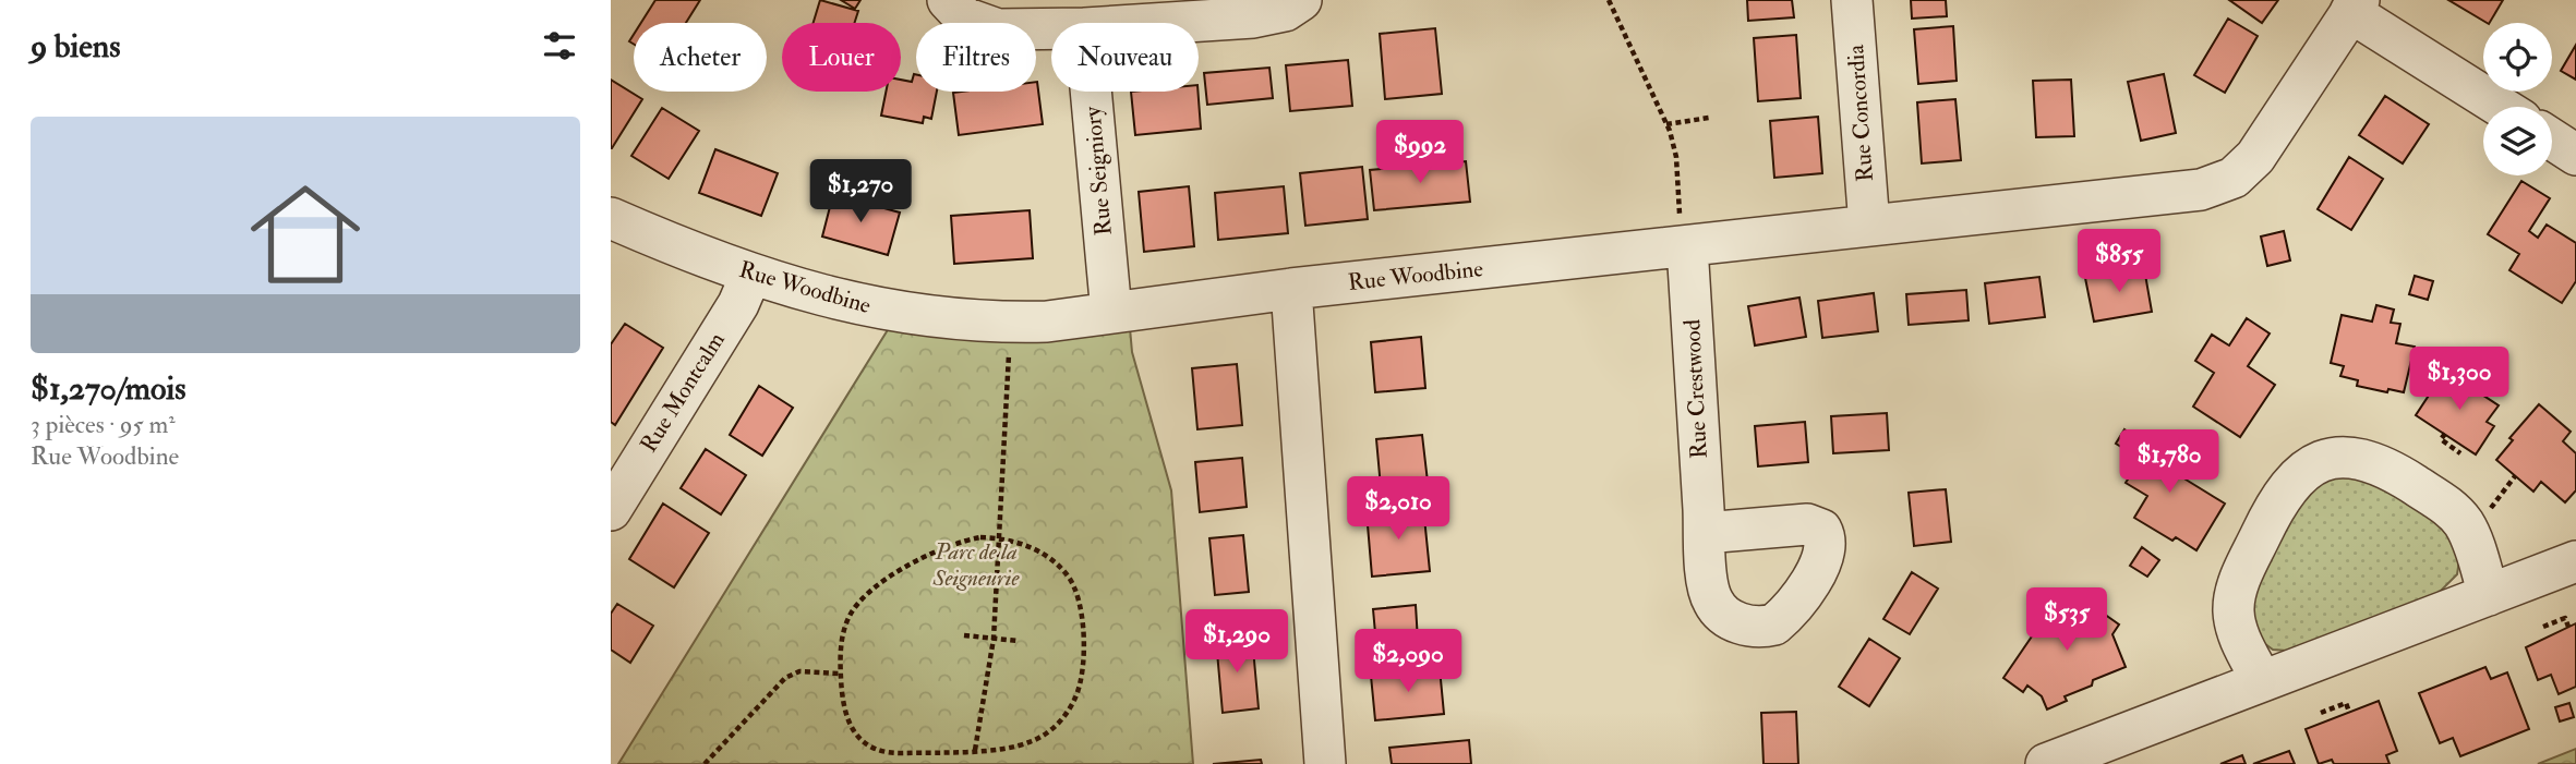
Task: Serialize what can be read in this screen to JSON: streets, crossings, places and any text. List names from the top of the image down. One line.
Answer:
{"streets":{"street":["Rue Concordia","Rue Seigniory","Rue Woodbine","Rue Crestwood","Rue Montcalm"]},"crossings":[["Rue Concordia","Rue Woodbine"],["Rue Seigniory","Rue Woodbine"],["Rue Woodbine","Rue Crestwood"],["Rue Woodbine","Rue Montcalm"]],"parks":["Parc de la Seigneurie"],"page":{"heading":"9 biens","chip":["Acheter","Louer","Filtres","Nouveau"],"list":[{"name":"$1,270/mois","note":"3 pièces · 95 m² · Rue Woodbine"}],"price":["$992","$1,270","$855","$1,300","$1,780","$2,010","$535","$1,290","$2,090"]}}
